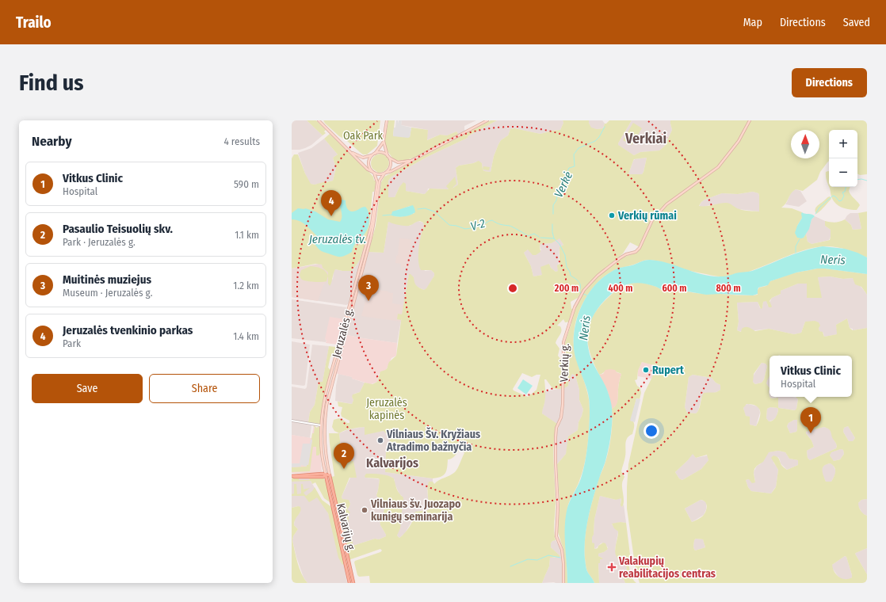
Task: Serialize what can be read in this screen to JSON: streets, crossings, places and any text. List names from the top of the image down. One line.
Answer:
{"streets":{"main road":["Jeruzalės g.","Verkių g.","Kalvarijų g."]},"crossings":[["Jeruzalės g.","Kalvarijų g."]],"districts":["Verkiai","Kalvarijos"],"water":["Verkė","V-2","Jeruzalės tv.","Neris"],"parks":["Oak Park","Jeruzalės kapinės"],"places":{"other":["Verkių rūmai","Rupert","Vilniaus Šv. Kryžiaus Atradimo bažnyčia","Vilniaus šv. Juozapo kunigų seminarija"],"health":["Valakupių reabilitacijos centras"]},"north":"top","page":{"header":"Trailo","nav":["Map","Directions","Saved"],"buttons":["Directions",["Save","Share"]],"title":"Find us","heading":["Nearby","4 results"],"map_buttons":["+","−"],"list":[{"mark":"1","name":"Vitkus Clinic","note":"Hospital","value":"590 m"},{"mark":"2","name":"Pasaulio Teisuolių skv.","note":"Park · Jeruzalės g.","value":"1.1 km"},{"mark":"3","name":"Muitinės muziejus","note":"Museum · Jeruzalės g.","value":"1.2 km"},{"mark":"4","name":"Jeruzalės tvenkinio parkas","note":"Park","value":"1.4 km"}],"pins":["4","3","1","2"],"popup":["Vitkus Clinic","Hospital"]},"rings":["200 m","400 m","600 m","800 m"]}
